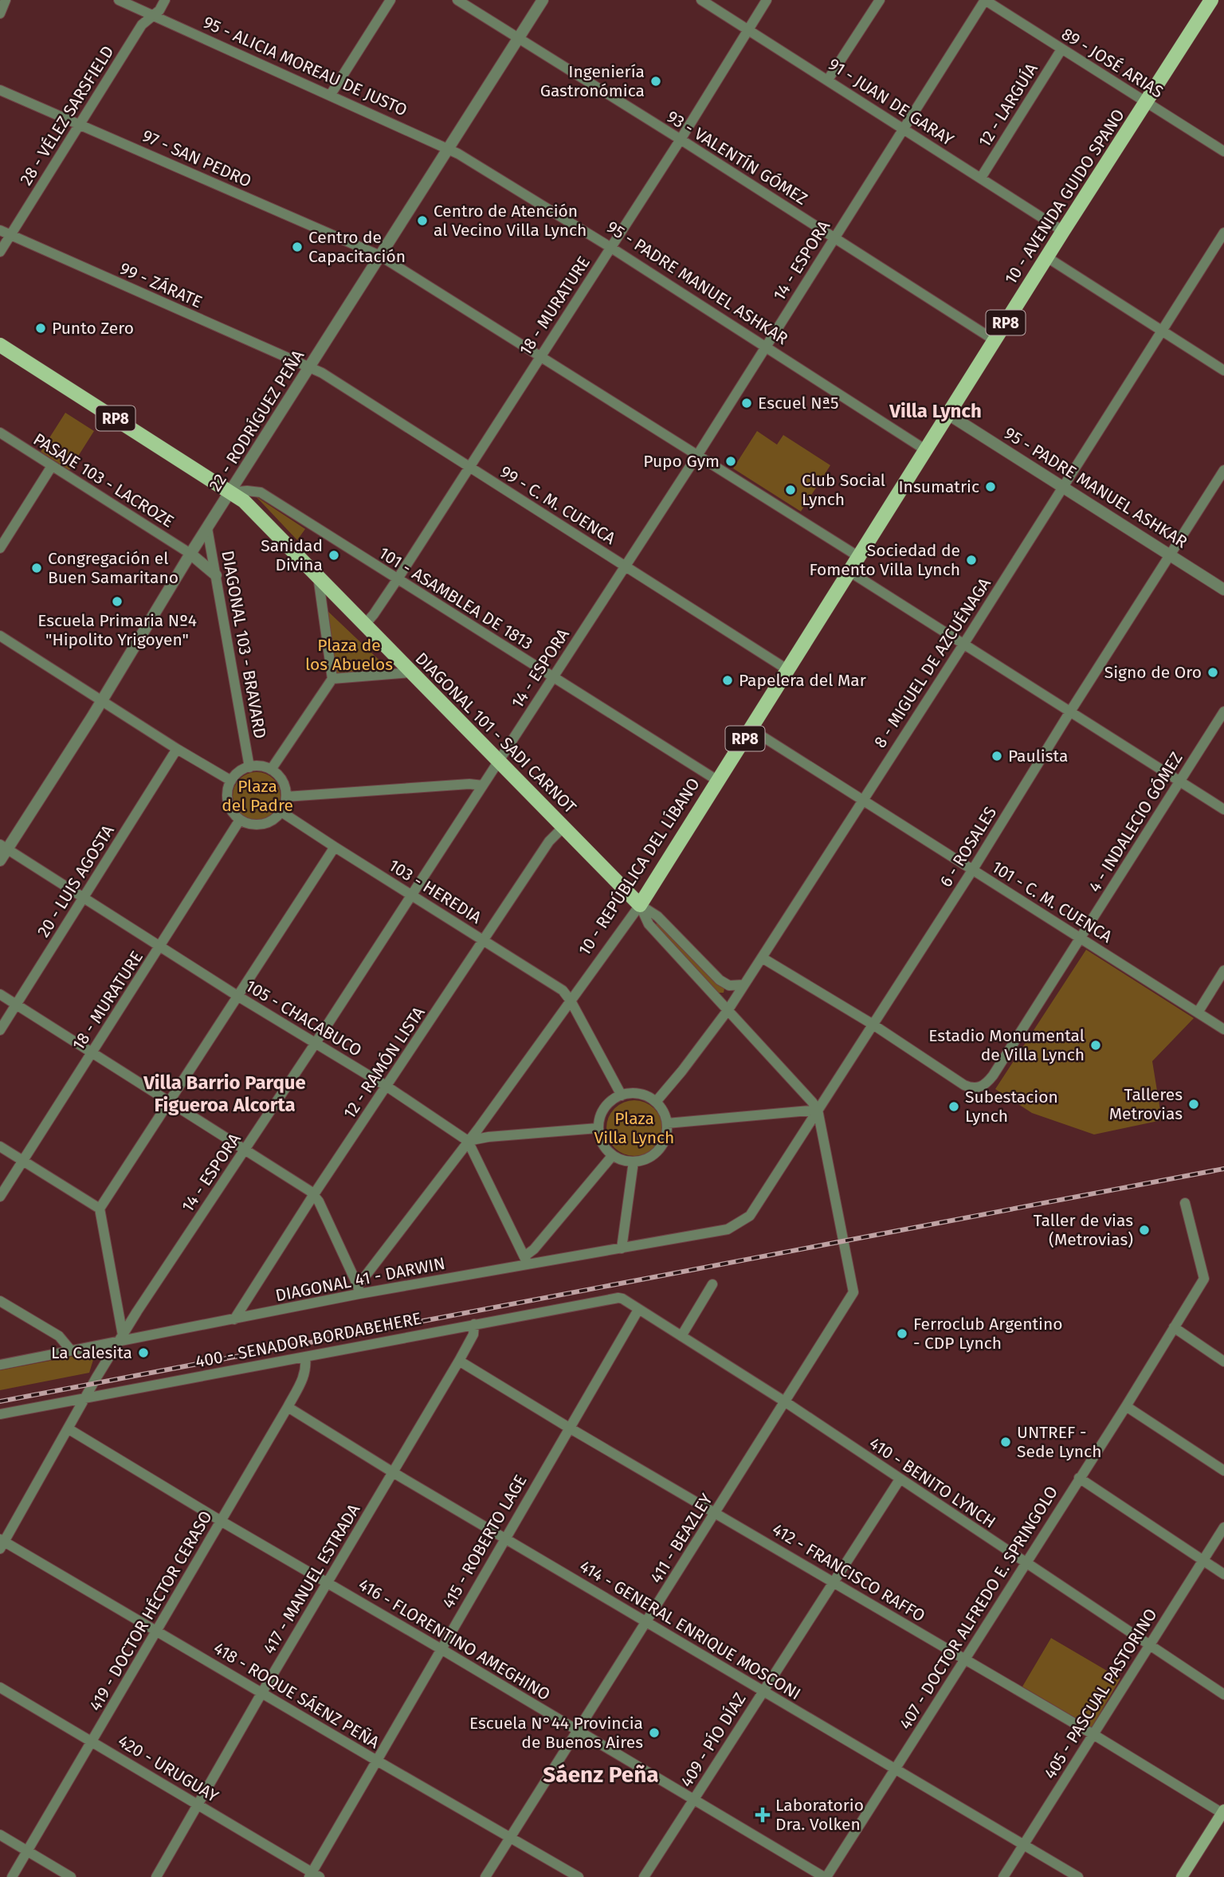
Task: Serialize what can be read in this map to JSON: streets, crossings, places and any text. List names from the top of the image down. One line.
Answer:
{"streets":{"main road":["10 - AVENIDA GUIDO SPANO","RP8","DIAGONAL 101 - SADI CARNOT","10 - REPÚBLICA DEL LÍBANO"],"street":["89 - JOSÉ ARIAS","95 - ALICIA MOREAU DE JUSTO","91 - JUAN DE GARAY","12 - LARGUÍA","28 - VÉLEZ SARSFIELD","93 - VALENTÍN GÓMEZ","97 - SAN PEDRO","14 - ESPORA","95 - PADRE MANUEL ASHKAR","99 - ZÁRATE","18 - MURATURE","22 - RODRÍGUEZ PEÑA","PASAJE 103 - LACROZE","99 - C. M. CUENCA","101 - ASAMBLEA DE 1813","DIAGONAL 103 - BRAVARD","8 - MIGUEL DE AZCUÉNAGA","4 - INDALECIO GÓMEZ","6 - ROSALES","20 - LUIS AGOSTA","103 - HEREDIA","101 - C. M. CUENCA","105 - CHACABUCO","12 - RAMÓN LISTA","DIAGONAL 41 - DARWIN","400 - SENADOR BORDABEHERE","410 - BENITO LYNCH","411 - BEAZLEY","415 - ROBERTO LAGE","412 - FRANCISCO RAFFO","417 - MANUEL ESTRADA","407 - DOCTOR ALFREDO E. SPRINGOLO","419 - DOCTOR HÉCTOR CERASO","414 - GENERAL ENRIQUE MOSCONI","416 - FLORENTINO AMEGHINO","405 - PASCUAL PASTORINO","418 - ROQUE SÁENZ PEÑA","409 - PÍO DÍAZ","420 - URUGUAY"]},"crossings":[["89 - JOSÉ ARIAS","12 - LARGUÍA"],["89 - JOSÉ ARIAS","10 - AVENIDA GUIDO SPANO"],["89 - JOSÉ ARIAS","14 - ESPORA"],["95 - ALICIA MOREAU DE JUSTO","28 - VÉLEZ SARSFIELD"],["95 - ALICIA MOREAU DE JUSTO","95 - PADRE MANUEL ASHKAR"],["95 - ALICIA MOREAU DE JUSTO","22 - RODRÍGUEZ PEÑA"],["91 - JUAN DE GARAY","12 - LARGUÍA"],["91 - JUAN DE GARAY","10 - AVENIDA GUIDO SPANO"],["91 - JUAN DE GARAY","14 - ESPORA"],["91 - JUAN DE GARAY","18 - MURATURE"],["28 - VÉLEZ SARSFIELD","97 - SAN PEDRO"],["28 - VÉLEZ SARSFIELD","99 - ZÁRATE"],["93 - VALENTÍN GÓMEZ","10 - AVENIDA GUIDO SPANO"],["93 - VALENTÍN GÓMEZ","14 - ESPORA"],["93 - VALENTÍN GÓMEZ","18 - MURATURE"],["93 - VALENTÍN GÓMEZ","22 - RODRÍGUEZ PEÑA"],["97 - SAN PEDRO","14 - ESPORA"],["97 - SAN PEDRO","18 - MURATURE"],["97 - SAN PEDRO","22 - RODRÍGUEZ PEÑA"],["97 - SAN PEDRO","10 - REPÚBLICA DEL LÍBANO"],["10 - AVENIDA GUIDO SPANO","95 - PADRE MANUEL ASHKAR"],["10 - AVENIDA GUIDO SPANO","RP8"],["14 - ESPORA","95 - PADRE MANUEL ASHKAR"],["14 - ESPORA","99 - C. M. CUENCA"],["14 - ESPORA","101 - ASAMBLEA DE 1813"],["14 - ESPORA","DIAGONAL 101 - SADI CARNOT"],["14 - ESPORA","103 - HEREDIA"],["14 - ESPORA","105 - CHACABUCO"],["14 - ESPORA","DIAGONAL 41 - DARWIN"],["14 - ESPORA","400 - SENADOR BORDABEHERE"],["14 - ESPORA","416 - FLORENTINO AMEGHINO"],["14 - ESPORA","418 - ROQUE SÁENZ PEÑA"],["95 - PADRE MANUEL ASHKAR","18 - MURATURE"],["95 - PADRE MANUEL ASHKAR","RP8"],["95 - PADRE MANUEL ASHKAR","22 - RODRÍGUEZ PEÑA"],["95 - PADRE MANUEL ASHKAR","8 - MIGUEL DE AZCUÉNAGA"],["95 - PADRE MANUEL ASHKAR","6 - ROSALES"],["95 - PADRE MANUEL ASHKAR","10 - REPÚBLICA DEL LÍBANO"],["99 - ZÁRATE","22 - RODRÍGUEZ PEÑA"],["99 - ZÁRATE","99 - C. M. CUENCA"],["18 - MURATURE","99 - C. M. CUENCA"],["18 - MURATURE","101 - ASAMBLEA DE 1813"],["18 - MURATURE","DIAGONAL 103 - BRAVARD"],["18 - MURATURE","DIAGONAL 101 - SADI CARNOT"],["18 - MURATURE","103 - HEREDIA"],["18 - MURATURE","105 - CHACABUCO"],["RP8","22 - RODRÍGUEZ PEÑA"],["RP8","101 - ASAMBLEA DE 1813"],["RP8","DIAGONAL 101 - SADI CARNOT"],["RP8","10 - REPÚBLICA DEL LÍBANO"],["22 - RODRÍGUEZ PEÑA","PASAJE 103 - LACROZE"],["22 - RODRÍGUEZ PEÑA","99 - C. M. CUENCA"],["22 - RODRÍGUEZ PEÑA","101 - ASAMBLEA DE 1813"],["22 - RODRÍGUEZ PEÑA","DIAGONAL 103 - BRAVARD"],["22 - RODRÍGUEZ PEÑA","DIAGONAL 101 - SADI CARNOT"],["22 - RODRÍGUEZ PEÑA","105 - CHACABUCO"],["99 - C. M. CUENCA","10 - REPÚBLICA DEL LÍBANO"],["101 - ASAMBLEA DE 1813","DIAGONAL 101 - SADI CARNOT"],["101 - ASAMBLEA DE 1813","10 - REPÚBLICA DEL LÍBANO"],["DIAGONAL 103 - BRAVARD","103 - HEREDIA"],["8 - MIGUEL DE AZCUÉNAGA","DIAGONAL 101 - SADI CARNOT"],["8 - MIGUEL DE AZCUÉNAGA","103 - HEREDIA"],["8 - MIGUEL DE AZCUÉNAGA","101 - C. M. CUENCA"],["DIAGONAL 101 - SADI CARNOT","6 - ROSALES"],["DIAGONAL 101 - SADI CARNOT","10 - REPÚBLICA DEL LÍBANO"],["DIAGONAL 101 - SADI CARNOT","12 - RAMÓN LISTA"],["DIAGONAL 101 - SADI CARNOT","411 - BEAZLEY"],["4 - INDALECIO GÓMEZ","6 - ROSALES"],["4 - INDALECIO GÓMEZ","101 - C. M. CUENCA"],["6 - ROSALES","101 - C. M. CUENCA"],["6 - ROSALES","DIAGONAL 41 - DARWIN"],["6 - ROSALES","411 - BEAZLEY"],["10 - REPÚBLICA DEL LÍBANO","103 - HEREDIA"],["10 - REPÚBLICA DEL LÍBANO","101 - C. M. CUENCA"],["10 - REPÚBLICA DEL LÍBANO","105 - CHACABUCO"],["10 - REPÚBLICA DEL LÍBANO","DIAGONAL 41 - DARWIN"],["20 - LUIS AGOSTA","105 - CHACABUCO"],["103 - HEREDIA","12 - RAMÓN LISTA"],["105 - CHACABUCO","12 - RAMÓN LISTA"],["105 - CHACABUCO","DIAGONAL 41 - DARWIN"],["12 - RAMÓN LISTA","DIAGONAL 41 - DARWIN"],["400 - SENADOR BORDABEHERE","410 - BENITO LYNCH"],["400 - SENADOR BORDABEHERE","417 - MANUEL ESTRADA"],["400 - SENADOR BORDABEHERE","419 - DOCTOR HÉCTOR CERASO"],["410 - BENITO LYNCH","411 - BEAZLEY"],["410 - BENITO LYNCH","415 - ROBERTO LAGE"],["410 - BENITO LYNCH","407 - DOCTOR ALFREDO E. SPRINGOLO"],["410 - BENITO LYNCH","405 - PASCUAL PASTORINO"],["410 - BENITO LYNCH","409 - PÍO DÍAZ"],["411 - BEAZLEY","412 - FRANCISCO RAFFO"],["411 - BEAZLEY","414 - GENERAL ENRIQUE MOSCONI"],["411 - BEAZLEY","416 - FLORENTINO AMEGHINO"],["411 - BEAZLEY","418 - ROQUE SÁENZ PEÑA"],["415 - ROBERTO LAGE","412 - FRANCISCO RAFFO"],["415 - ROBERTO LAGE","414 - GENERAL ENRIQUE MOSCONI"],["415 - ROBERTO LAGE","416 - FLORENTINO AMEGHINO"],["415 - ROBERTO LAGE","418 - ROQUE SÁENZ PEÑA"],["415 - ROBERTO LAGE","420 - URUGUAY"],["412 - FRANCISCO RAFFO","417 - MANUEL ESTRADA"],["412 - FRANCISCO RAFFO","407 - DOCTOR ALFREDO E. SPRINGOLO"],["412 - FRANCISCO RAFFO","405 - PASCUAL PASTORINO"],["412 - FRANCISCO RAFFO","409 - PÍO DÍAZ"],["417 - MANUEL ESTRADA","414 - GENERAL ENRIQUE MOSCONI"],["417 - MANUEL ESTRADA","416 - FLORENTINO AMEGHINO"],["417 - MANUEL ESTRADA","418 - ROQUE SÁENZ PEÑA"],["417 - MANUEL ESTRADA","420 - URUGUAY"],["407 - DOCTOR ALFREDO E. SPRINGOLO","414 - GENERAL ENRIQUE MOSCONI"],["407 - DOCTOR ALFREDO E. SPRINGOLO","416 - FLORENTINO AMEGHINO"],["419 - DOCTOR HÉCTOR CERASO","414 - GENERAL ENRIQUE MOSCONI"],["419 - DOCTOR HÉCTOR CERASO","416 - FLORENTINO AMEGHINO"],["419 - DOCTOR HÉCTOR CERASO","418 - ROQUE SÁENZ PEÑA"],["419 - DOCTOR HÉCTOR CERASO","420 - URUGUAY"],["414 - GENERAL ENRIQUE MOSCONI","405 - PASCUAL PASTORINO"],["414 - GENERAL ENRIQUE MOSCONI","409 - PÍO DÍAZ"],["416 - FLORENTINO AMEGHINO","409 - PÍO DÍAZ"]],"districts":["Villa Lynch","Villa Barrio Parque Figueroa Alcorta","Sáenz Peña"],"parks":["Plaza de los Abuelos","Plaza del Padre","Plaza Villa Lynch"],"places":{"other":["Ingeniería Gastronómica","Centro de Atención al Vecino Villa Lynch","Centro de Capacitación","Punto Zero","Escuel Nª5","Pupo Gym","Insumatric","Club Social Lynch","Sanidad Divina","Sociedad de Fomento Villa Lynch","Congregación el Buen Samaritano","Escuela Primaria Nº4 \"Hipolito Yrigoyen\"","Signo de Oro","Papelera del Mar","Paulista","Estadio Monumental de Villa Lynch","Talleres Metrovias","Subestacion Lynch","Taller de vias (Metrovias)","Ferroclub Argentino - CDP Lynch","La Calesita","UNTREF - Sede Lynch","Escuela N°44 Provincia de Buenos Aires"],"health":["Laboratorio Dra. Volken"]}}
